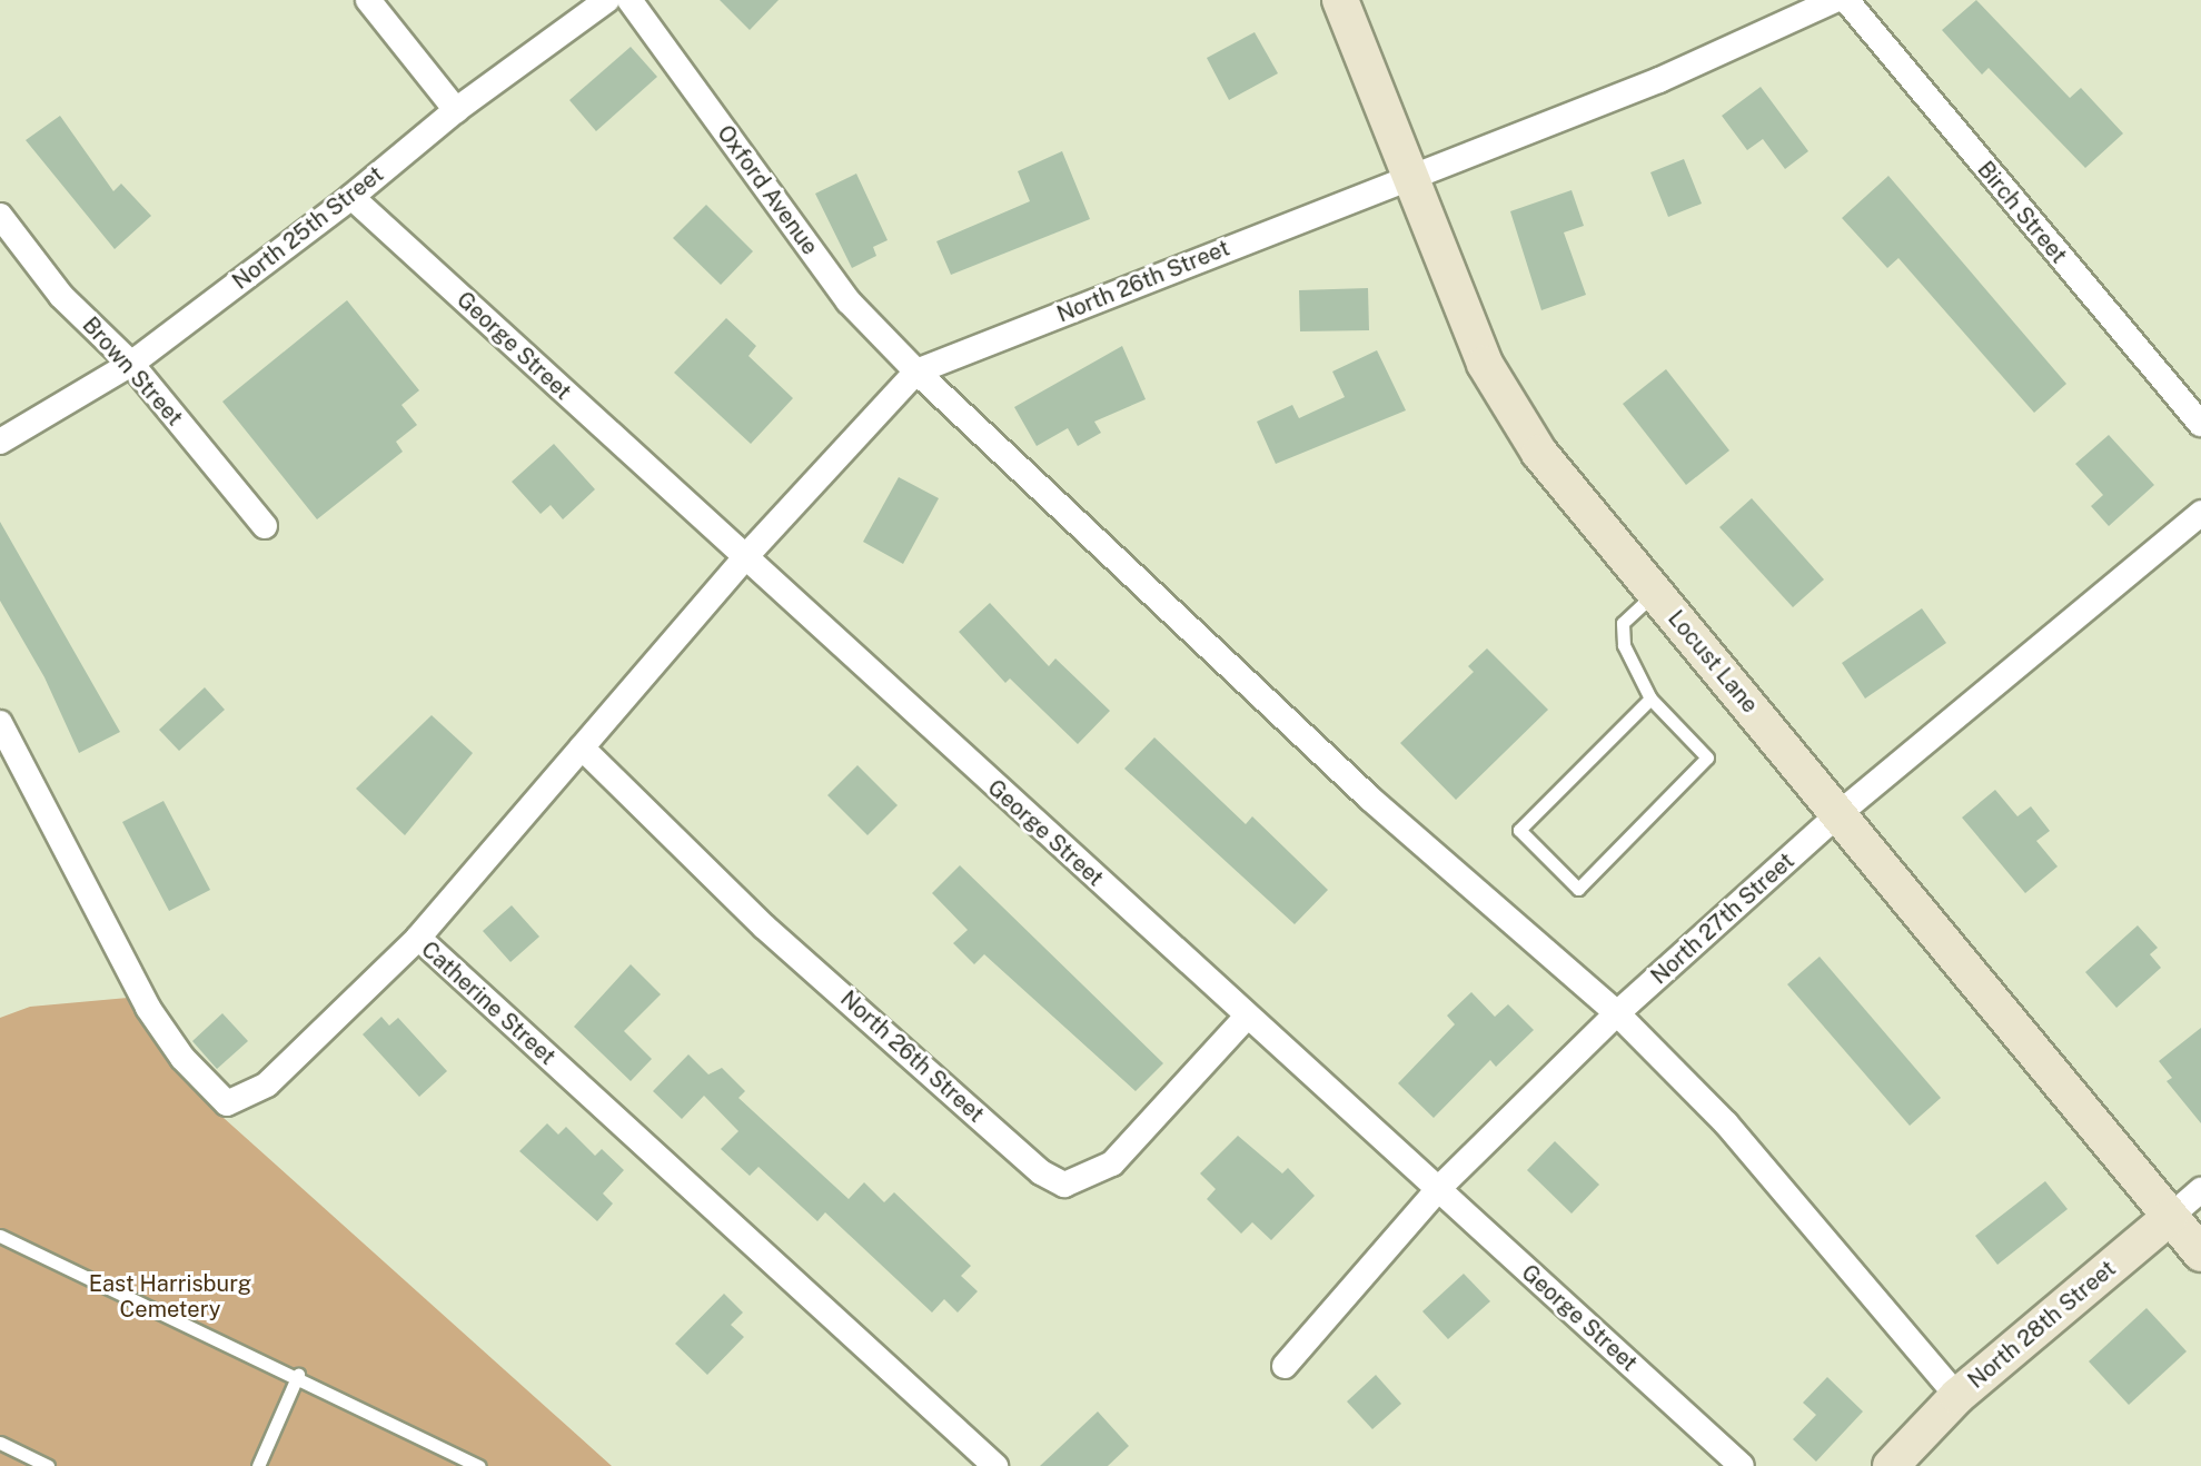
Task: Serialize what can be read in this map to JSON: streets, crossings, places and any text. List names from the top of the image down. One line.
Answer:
{"streets":{"street":["Oxford Avenue","Birch Street","North 25th Street","North 26th Street","George Street","Brown Street","Locust Lane","North 27th Street","Catherine Street","North 28th Street"]},"crossings":[["Oxford Avenue","North 26th Street"],["North 25th Street","George Street"],["North 25th Street","Brown Street"],["North 26th Street","George Street"],["North 26th Street","Locust Lane"],["North 26th Street","Catherine Street"],["George Street","North 27th Street"],["Locust Lane","North 27th Street"],["Locust Lane","North 28th Street"]],"parks":["East Harrisburg Cemetery"]}
